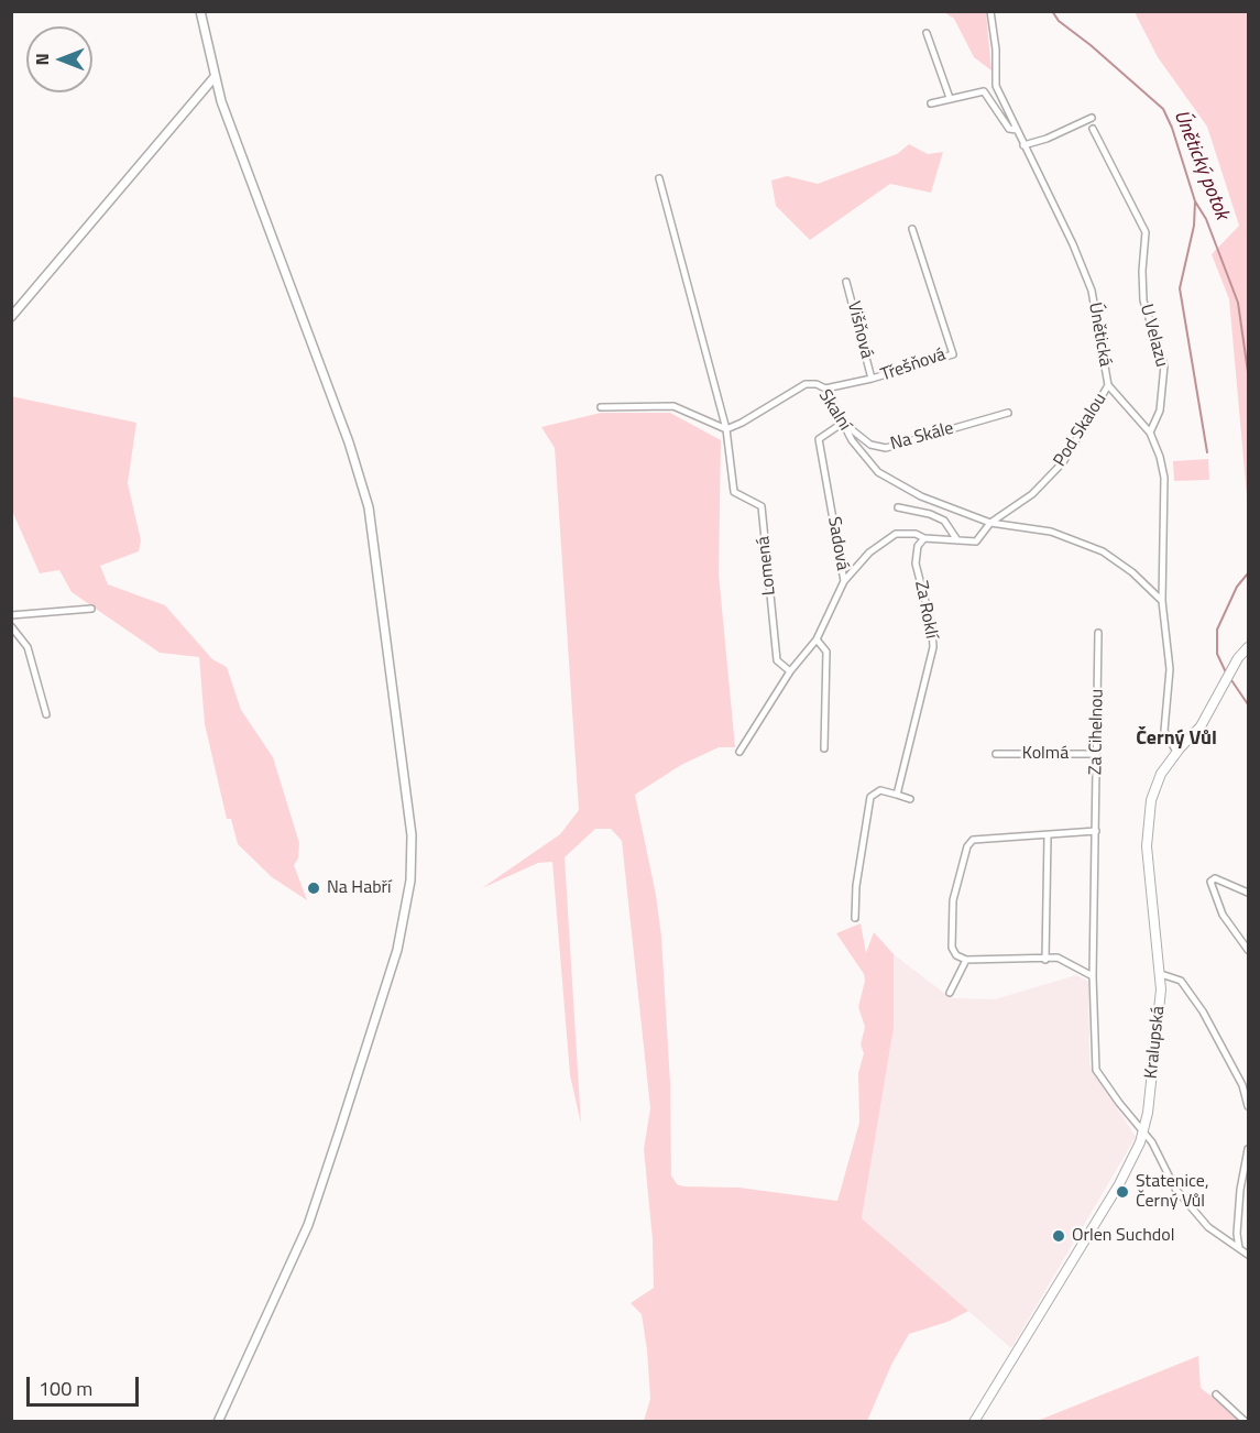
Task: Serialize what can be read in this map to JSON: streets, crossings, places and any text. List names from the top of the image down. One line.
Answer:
{"streets":{"main road":["Kralupská"],"street":["Višňová","Únětická","U Velazu","Třešňová","Skalní","Pod Skalou","Na Skále","Sadová","Lomená","Za Roklí","Za Cihelnou","Kolmá"]},"crossings":[["Višňová","Třešňová"],["Únětická","U Velazu"],["Únětická","Skalní"],["Únětická","Pod Skalou"],["Únětická","Kralupská"],["Třešňová","Skalní"],["Skalní","Pod Skalou"],["Skalní","Na Skále"],["Skalní","Sadová"],["Skalní","Lomená"],["Na Skále","Sadová"],["Za Cihelnou","Kolmá"],["Za Cihelnou","Kralupská"]],"districts":["Černý Vůl"],"water":["Únětický potok"],"places":["Na Habří","Statenice, Černý Vůl","Orlen Suchdol"],"scale_bar":"100 m","north":"left"}
